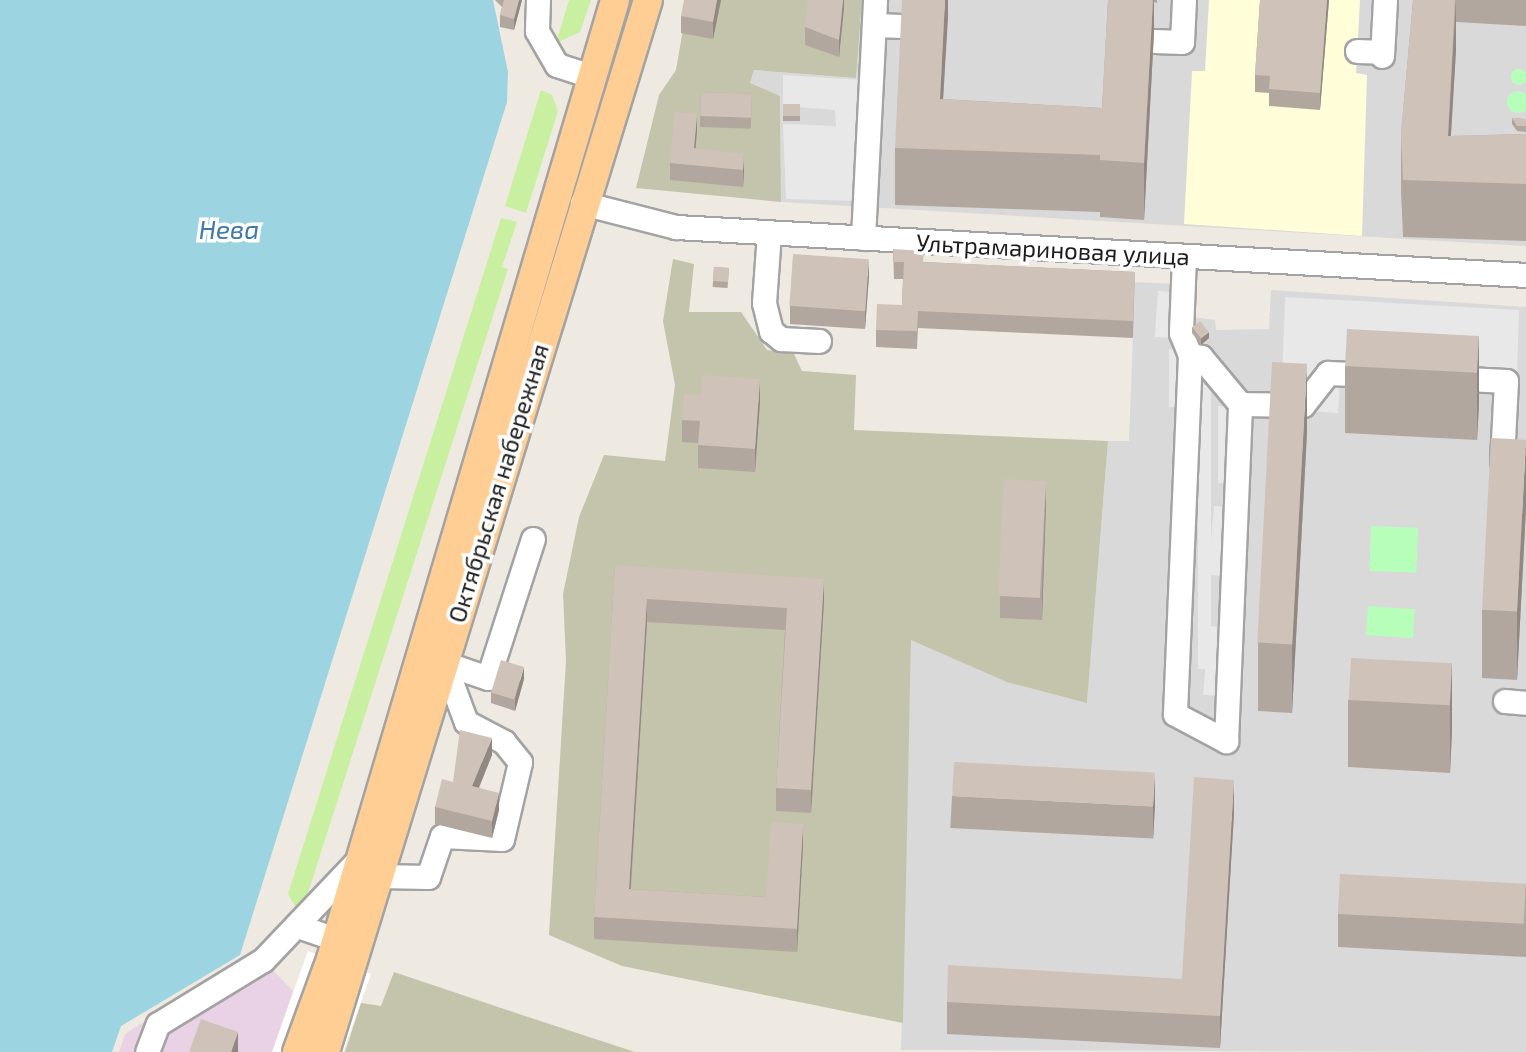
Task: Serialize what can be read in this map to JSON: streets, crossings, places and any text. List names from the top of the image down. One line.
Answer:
{"streets":{"main road":["Октябрьская набережная"],"street":["Ультрамариновая улица"]},"crossings":[["Ультрамариновая улица","Октябрьская набережная"]],"water":["Нева"]}
